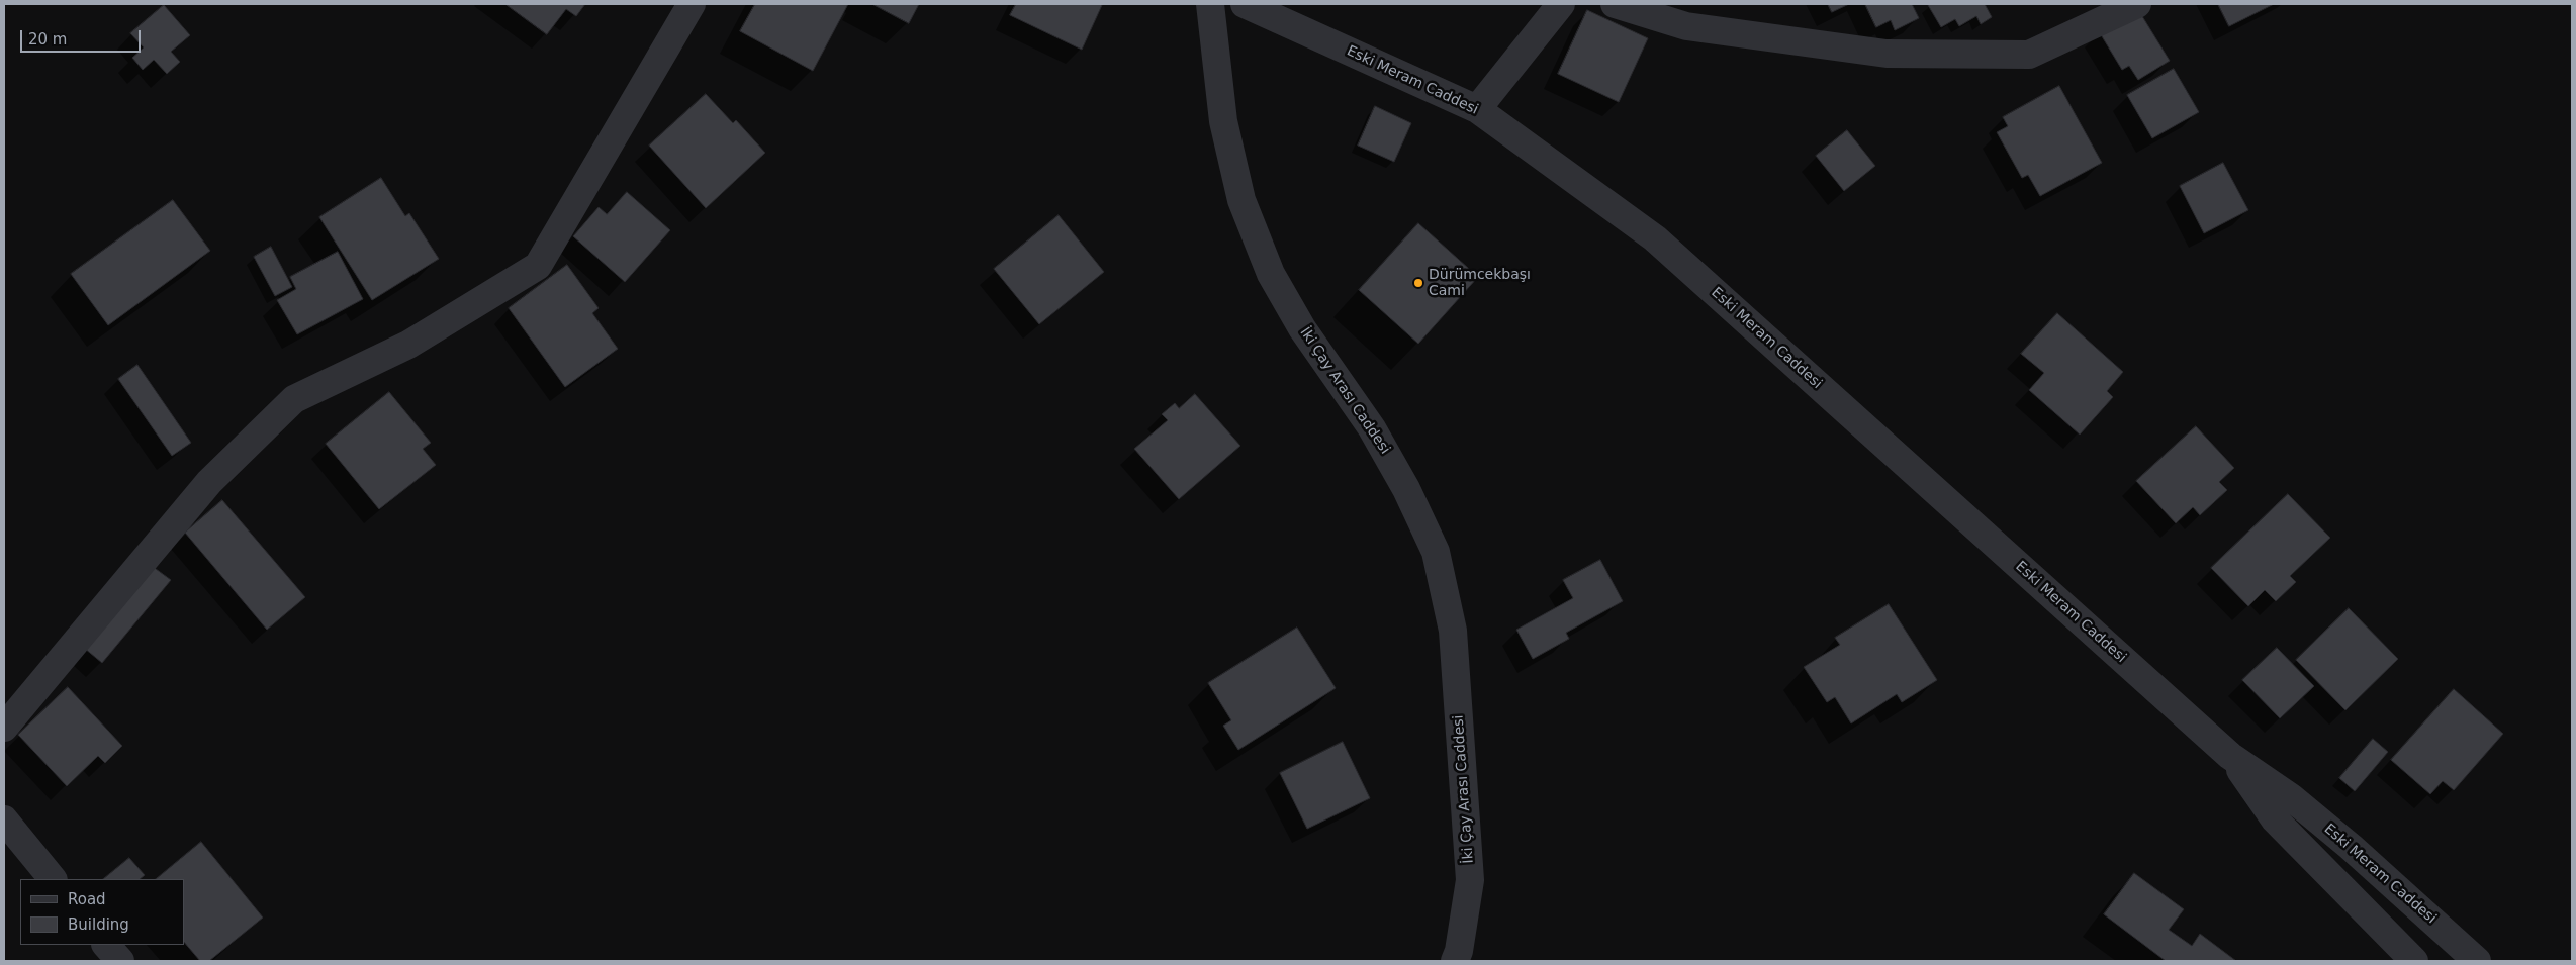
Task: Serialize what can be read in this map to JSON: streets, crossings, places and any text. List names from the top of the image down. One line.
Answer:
{"streets":{"street":["Eski Meram Caddesi","İki Çay Arası Caddesi"]},"places":["Dürümcekbaşı Cami"],"legend":["Road","Building"],"scale_bar":"20 m"}
